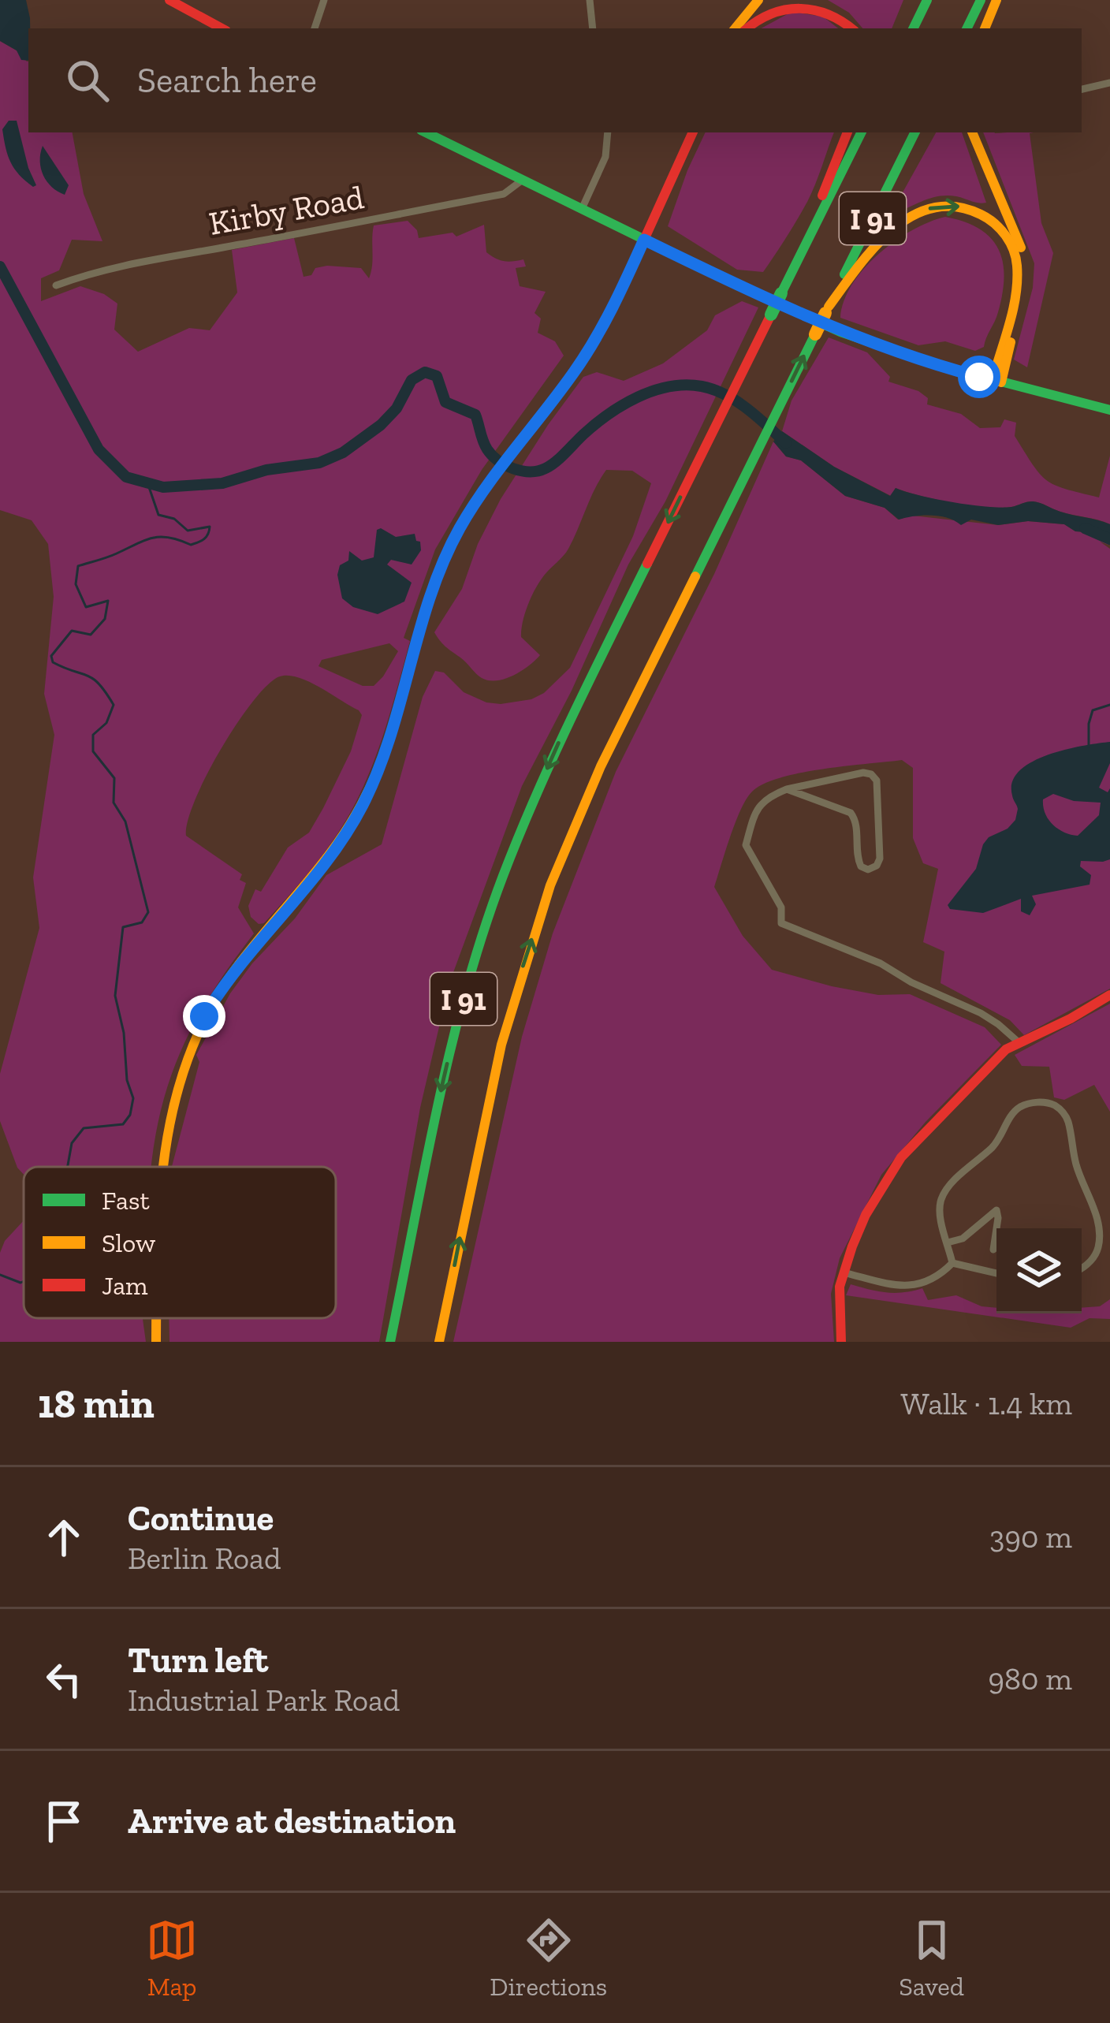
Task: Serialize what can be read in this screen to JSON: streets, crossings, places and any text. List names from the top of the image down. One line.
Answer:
{"streets":{"main road":["I 91"],"street":["Kirby Road"]},"legend":["Fast","Slow","Jam"],"page":{"search":"Search here","heading":["18 min","Walk · 1.4 km"],"list":[["Continue","Berlin Road","390 m"],["Turn left","Industrial Park Road","980 m"],"Arrive at destination"],"nav":["Map","Directions","Saved"]}}
